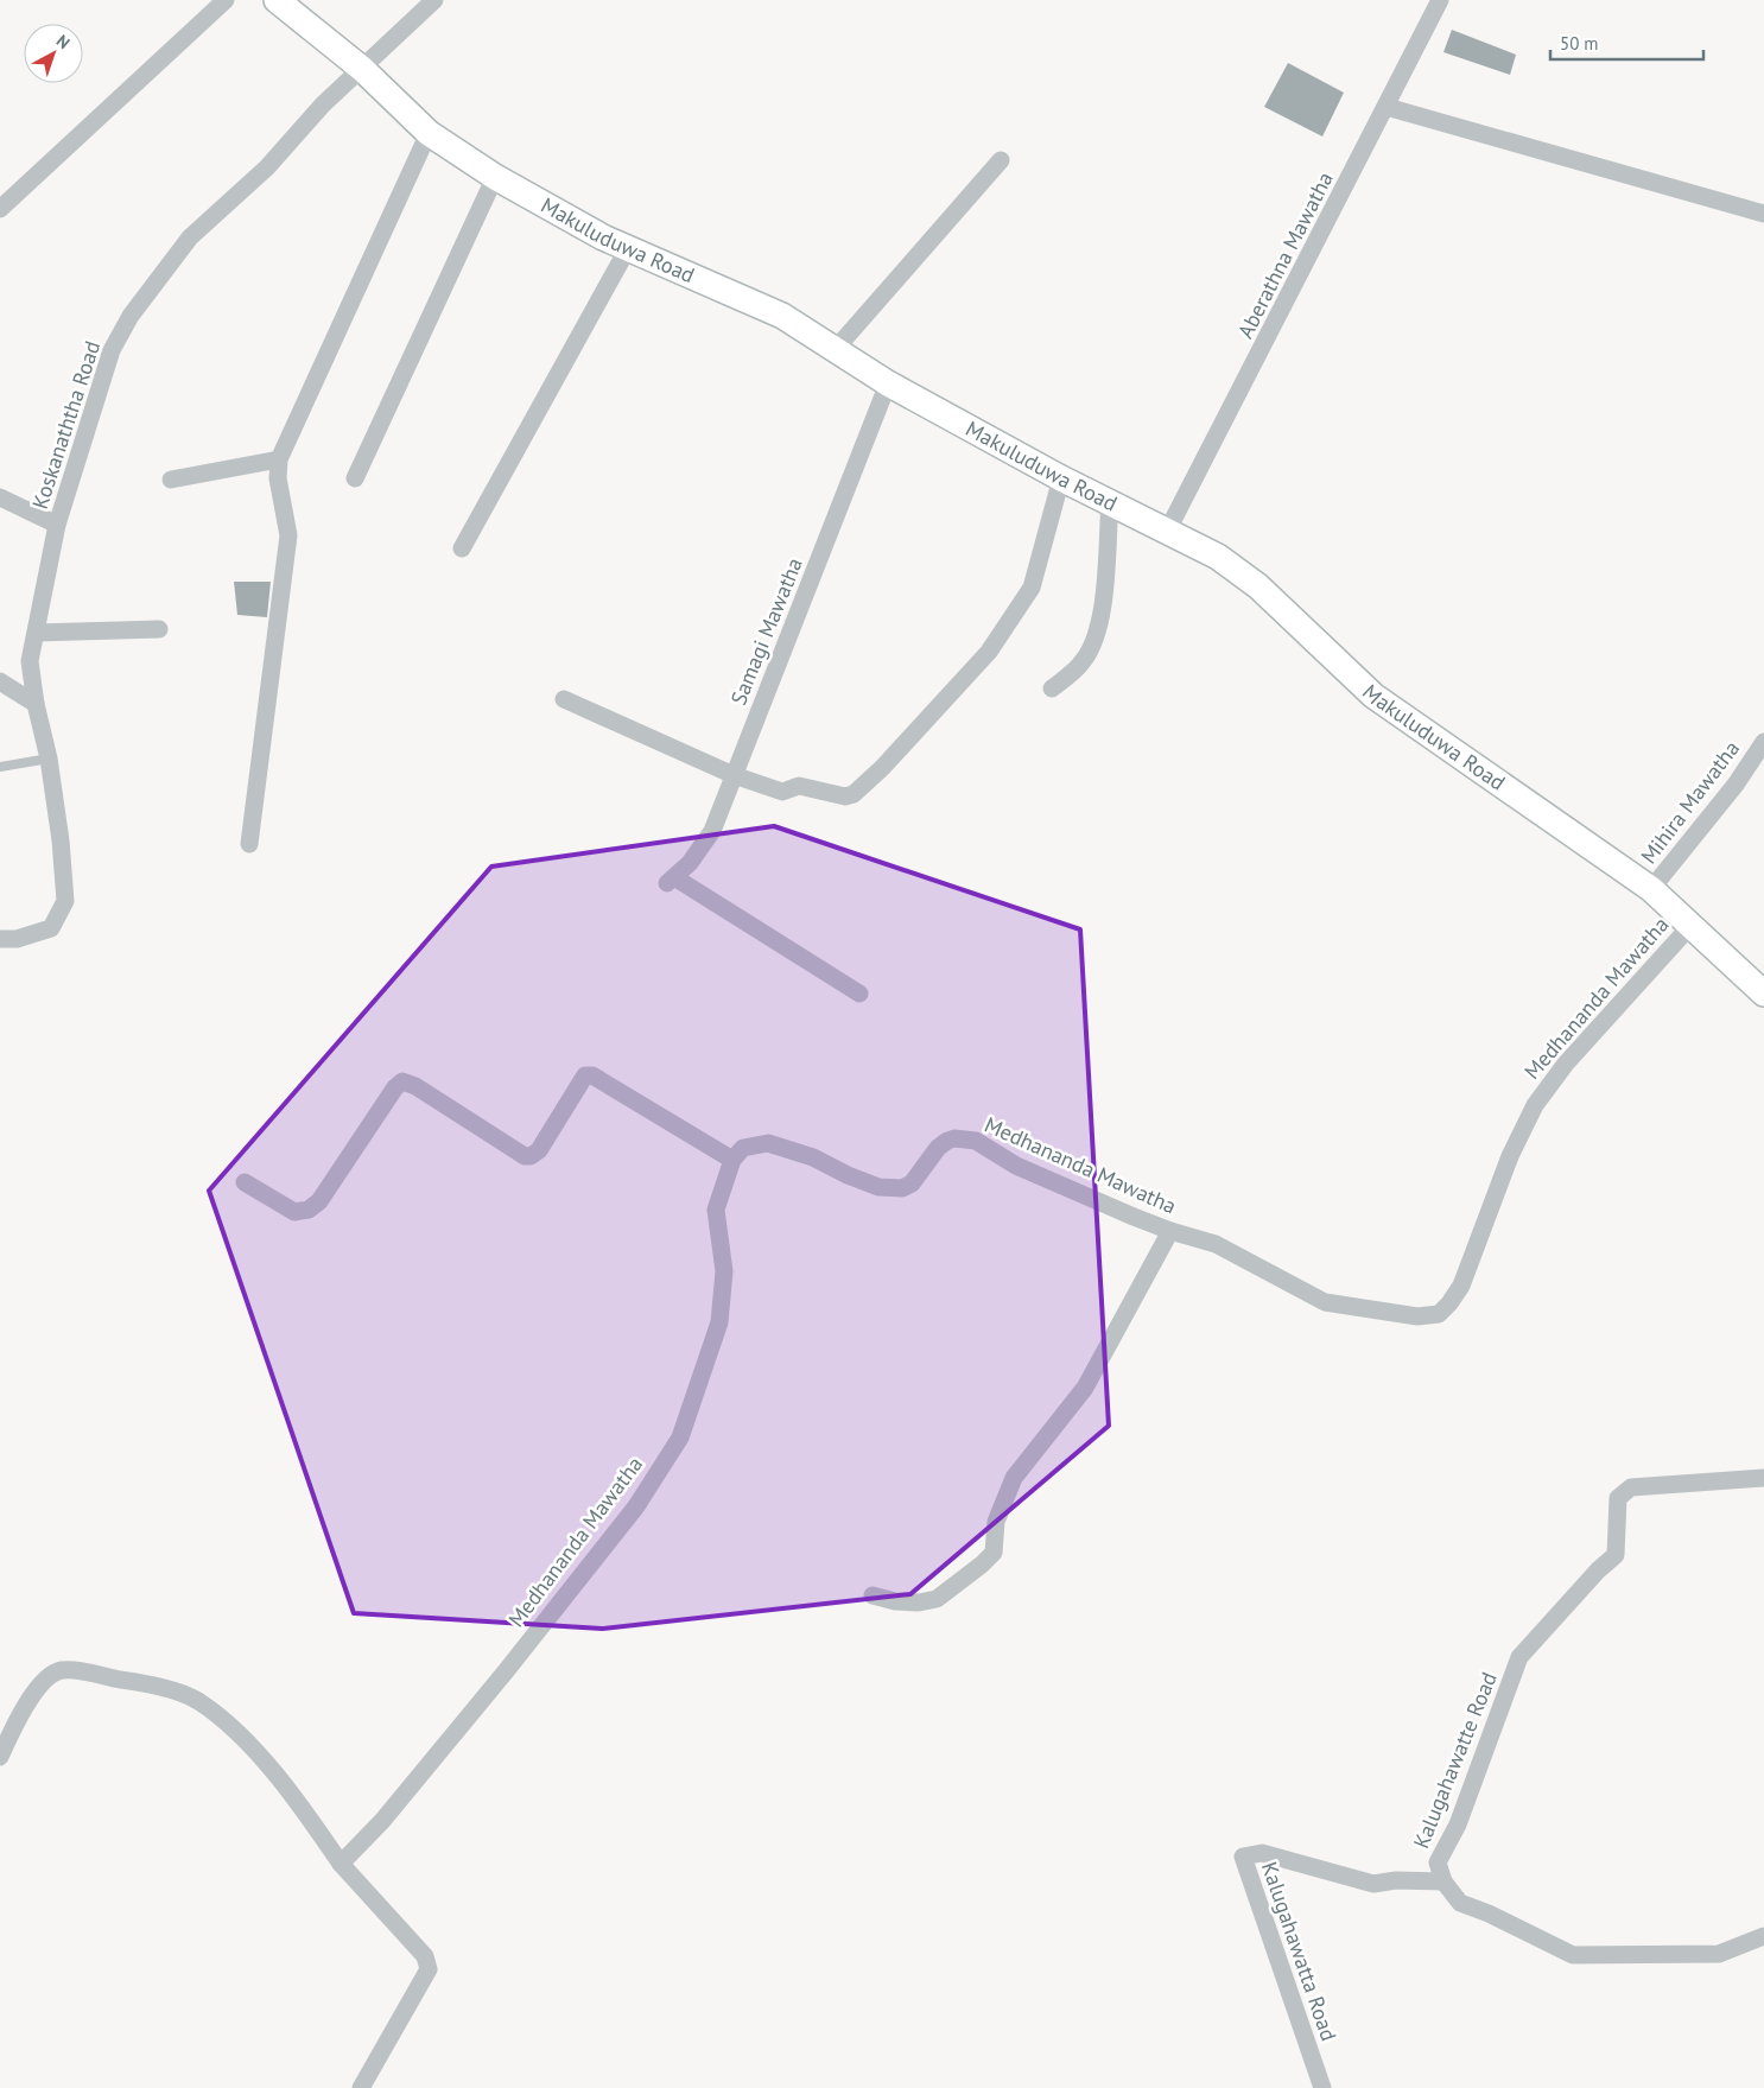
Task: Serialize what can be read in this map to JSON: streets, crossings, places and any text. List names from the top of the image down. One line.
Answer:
{"streets":{"street":["Makuluduwa Road","Aberathna Mawatha","Koskanaththa Road","Samagi Mawatha","Mihira Mawatha","Medhananda Mawatha","Kalugahawatte Road","Kalugahawatta Road"]},"crossings":[["Makuluduwa Road","Aberathna Mawatha"],["Makuluduwa Road","Koskanaththa Road"],["Makuluduwa Road","Samagi Mawatha"],["Makuluduwa Road","Mihira Mawatha"],["Makuluduwa Road","Medhananda Mawatha"],["Kalugahawatte Road","Kalugahawatta Road"]],"scale_bar":"50 m","north":"top right"}
